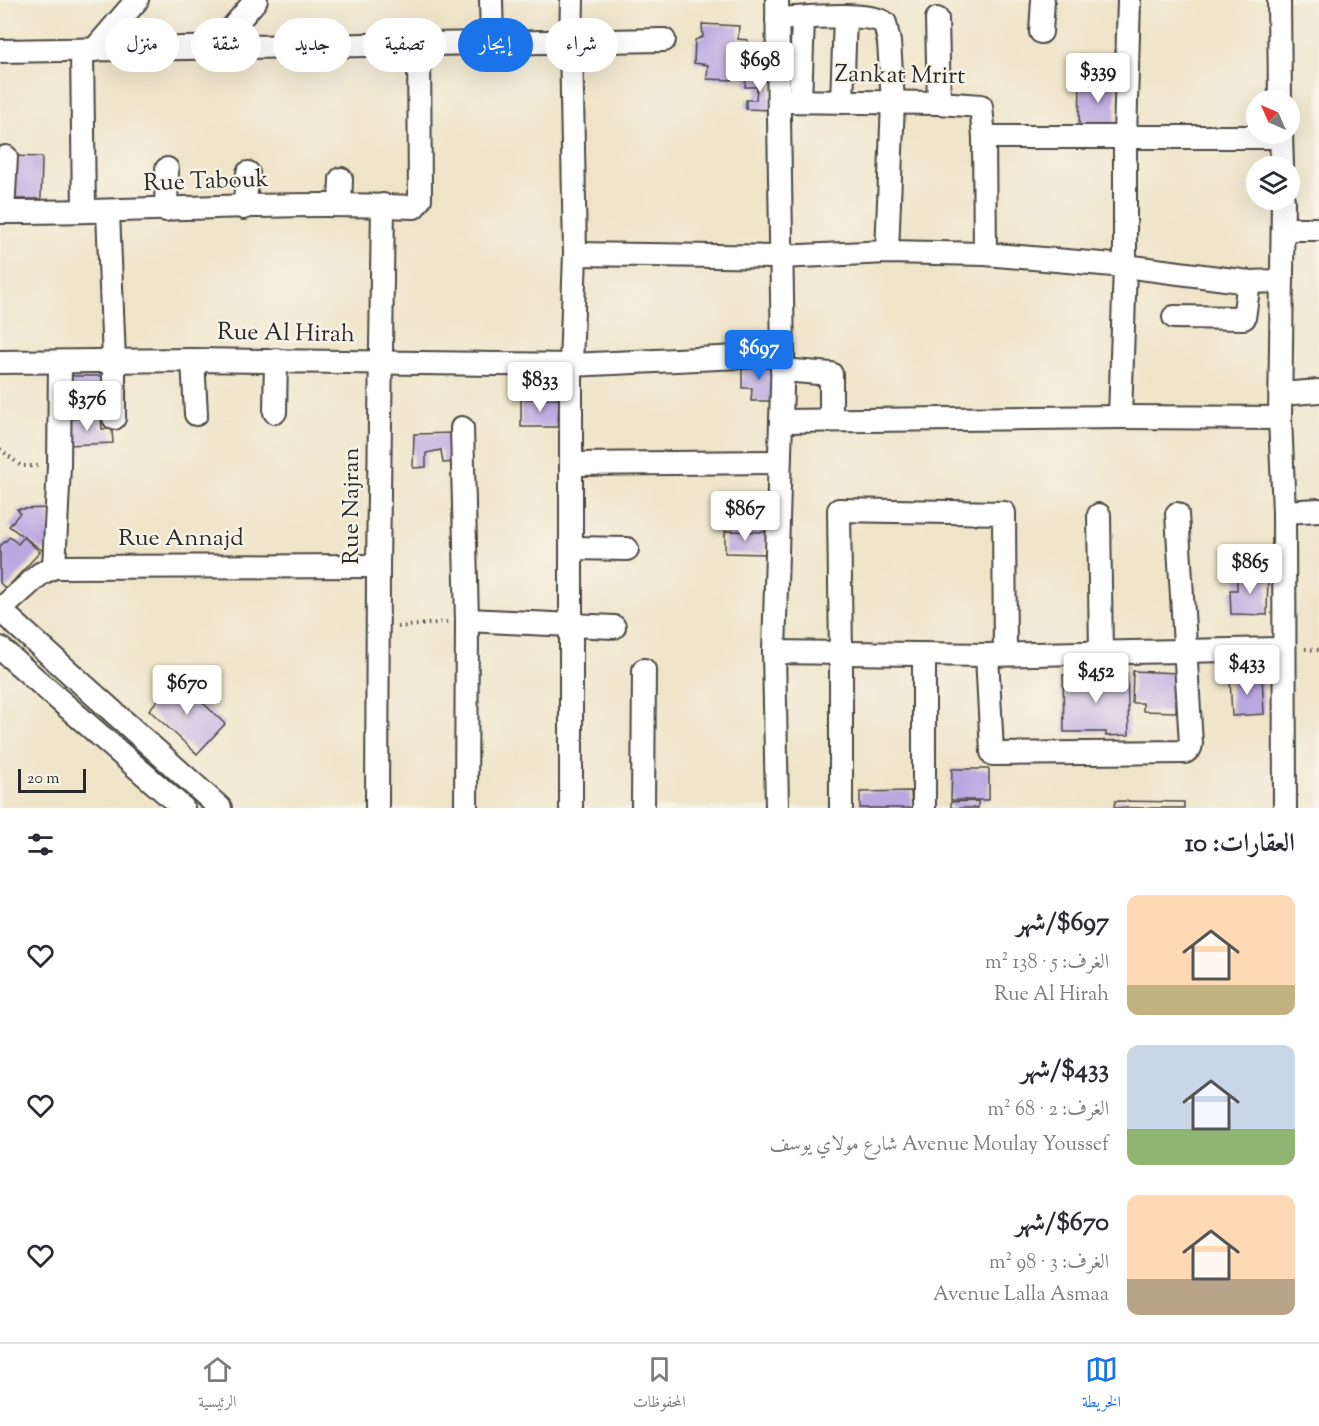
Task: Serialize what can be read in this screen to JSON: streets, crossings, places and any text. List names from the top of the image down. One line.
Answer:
{"streets":{"street":["Zankat Mrirt","Rue Tabouk","Rue Al Hirah","Rue Najran","Rue Annajd"]},"crossings":[["Rue Tabouk","Rue Najran"],["Rue Al Hirah","Rue Najran"],["Rue Najran","Rue Annajd"]],"scale_bar":"20 m","north":"top left","page":{"chip":["شراء","إيجار","تصفية","جديد","شقة","منزل"],"price":["$698","$339","$697","$833","$376","$867","$865","$433","$452","$670"],"scale":"20 m","heading":"العقارات: 10","list":[{"name":"$697/شهر","note":"الغرف: 5 · 138 m² · Rue Al Hirah"},{"name":"$433/شهر","note":"الغرف: 2 · 68 m² · Avenue Moulay Youssef شارع مولاي يوسف"},{"name":"$670/شهر","note":"الغرف: 3 · 98 m² · Avenue Lalla Asmaa"}],"tabs":["الخريطة","المحفوظات","الرئيسية"]}}
